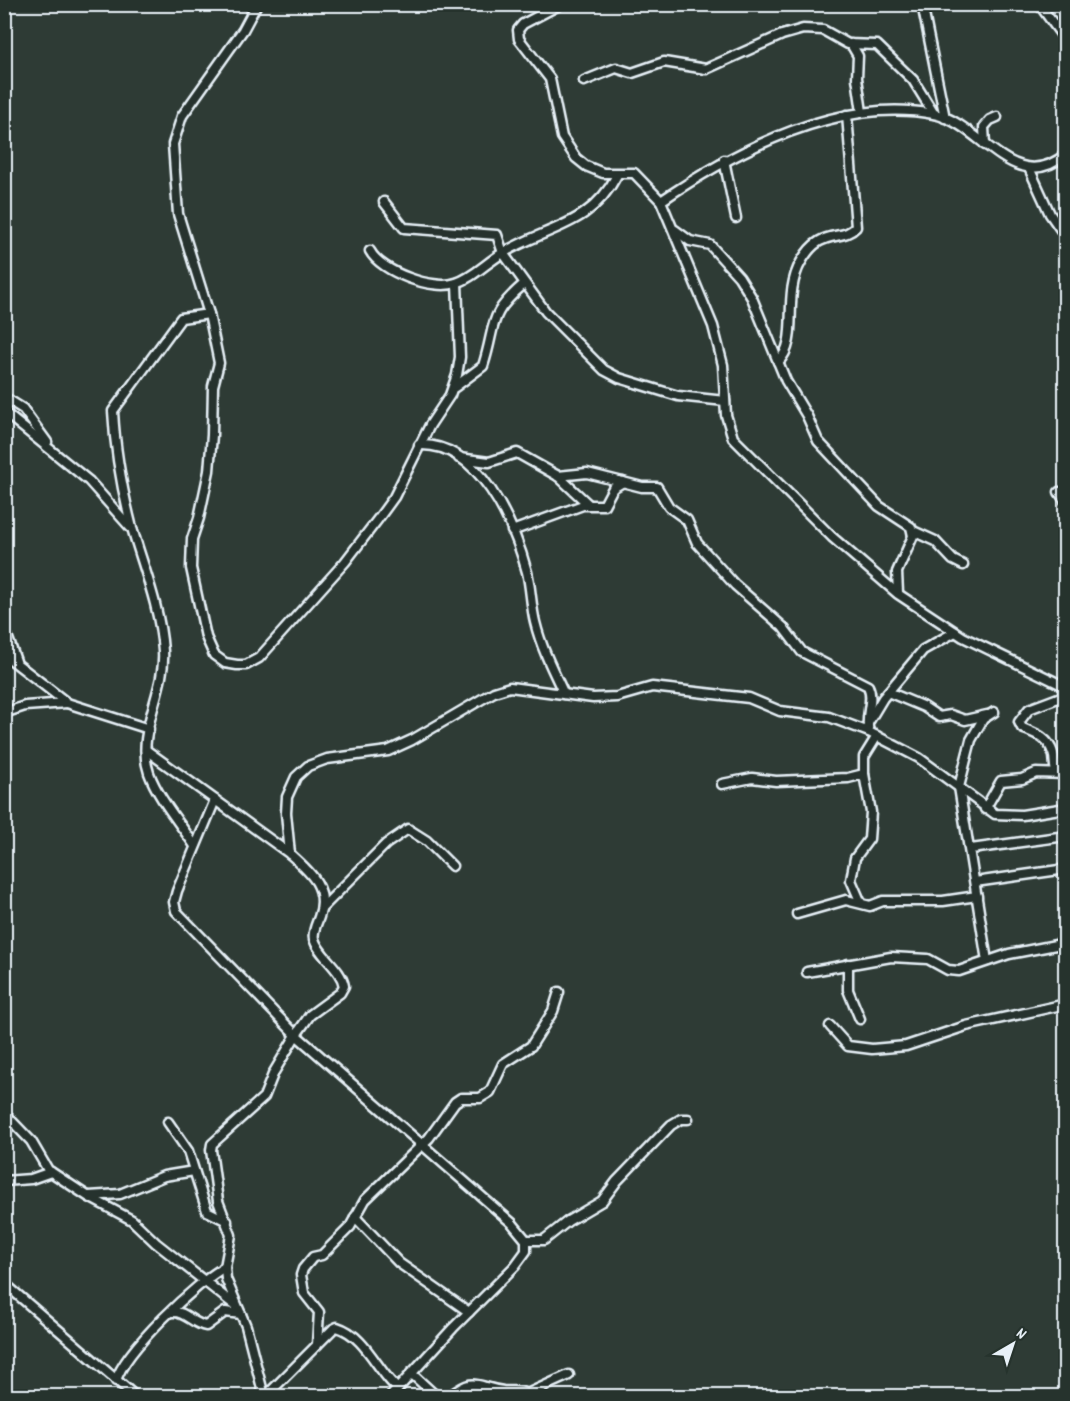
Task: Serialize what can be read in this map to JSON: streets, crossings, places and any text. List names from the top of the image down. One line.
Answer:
{"north":"top right"}
